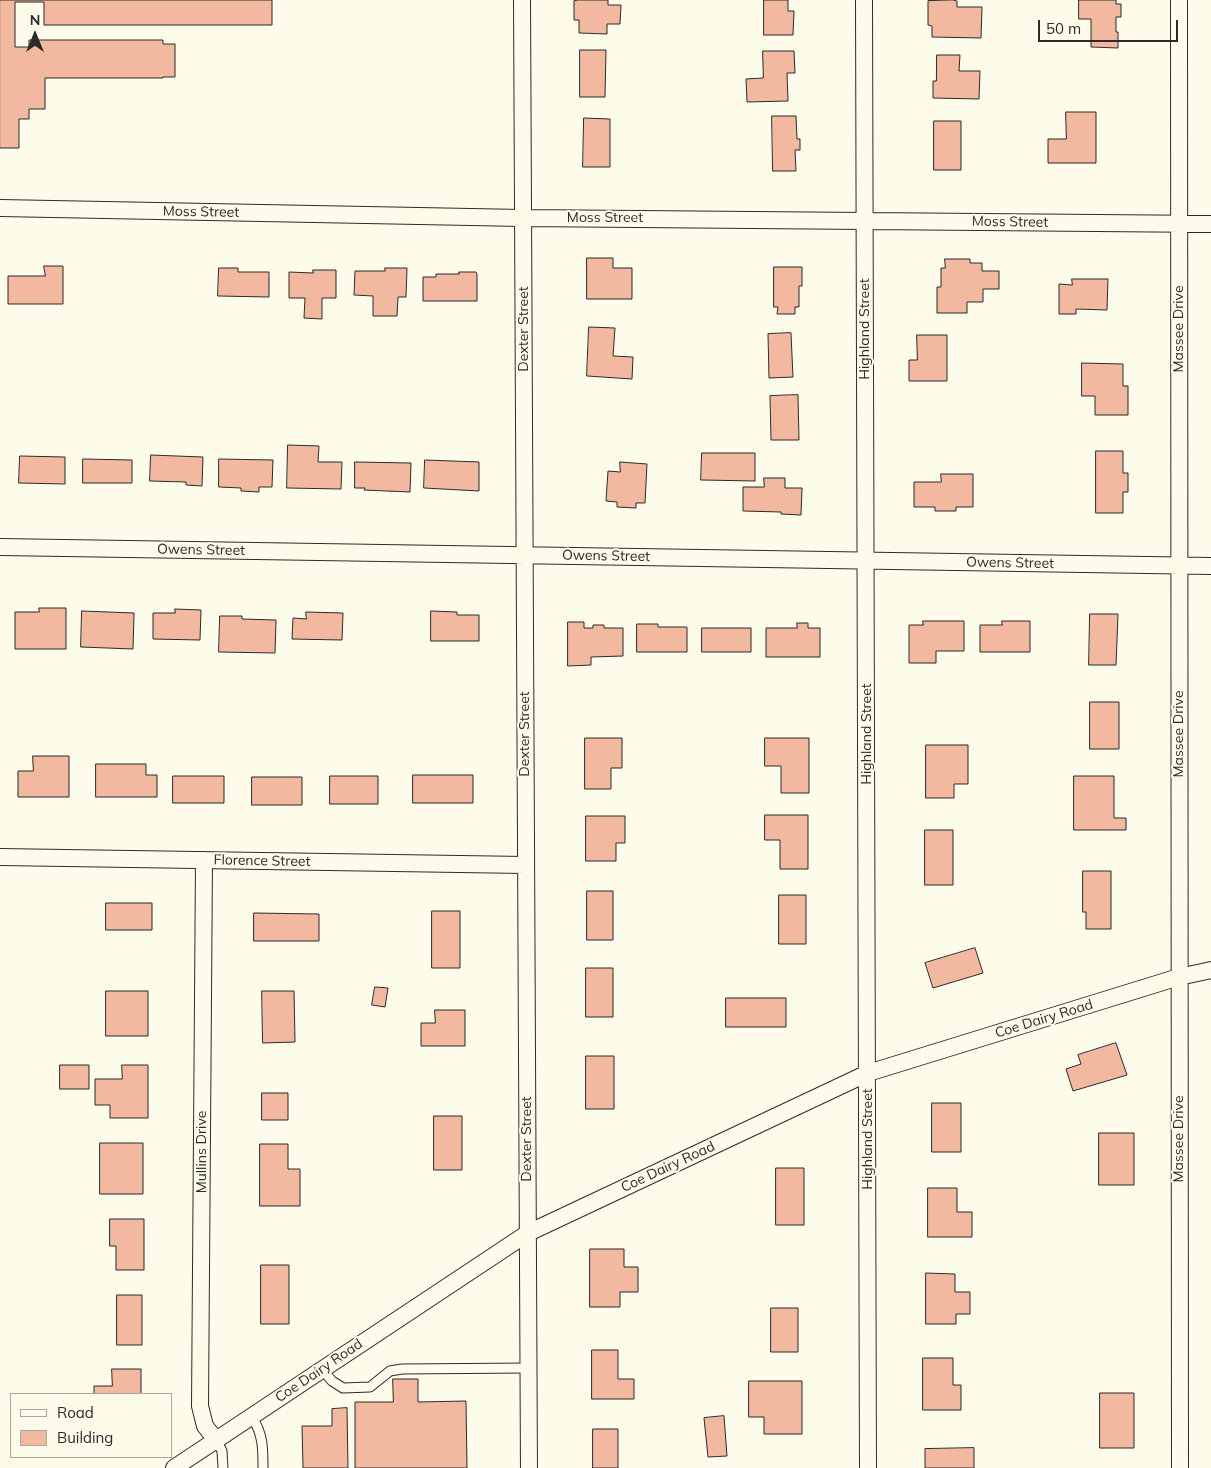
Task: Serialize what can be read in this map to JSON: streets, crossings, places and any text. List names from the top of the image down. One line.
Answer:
{"streets":{"street":["Moss Street","Dexter Street","Highland Street","Massee Drive","Owens Street","Florence Street","Coe Dairy Road","Mullins Drive"]},"crossings":[["Moss Street","Dexter Street"],["Moss Street","Highland Street"],["Moss Street","Massee Drive"],["Dexter Street","Owens Street"],["Dexter Street","Florence Street"],["Dexter Street","Coe Dairy Road"],["Highland Street","Owens Street"],["Highland Street","Coe Dairy Road"],["Massee Drive","Owens Street"],["Massee Drive","Coe Dairy Road"],["Florence Street","Mullins Drive"],["Coe Dairy Road","Mullins Drive"]],"legend":["Road","Building"],"scale_bar":"50 m","north":"top"}
